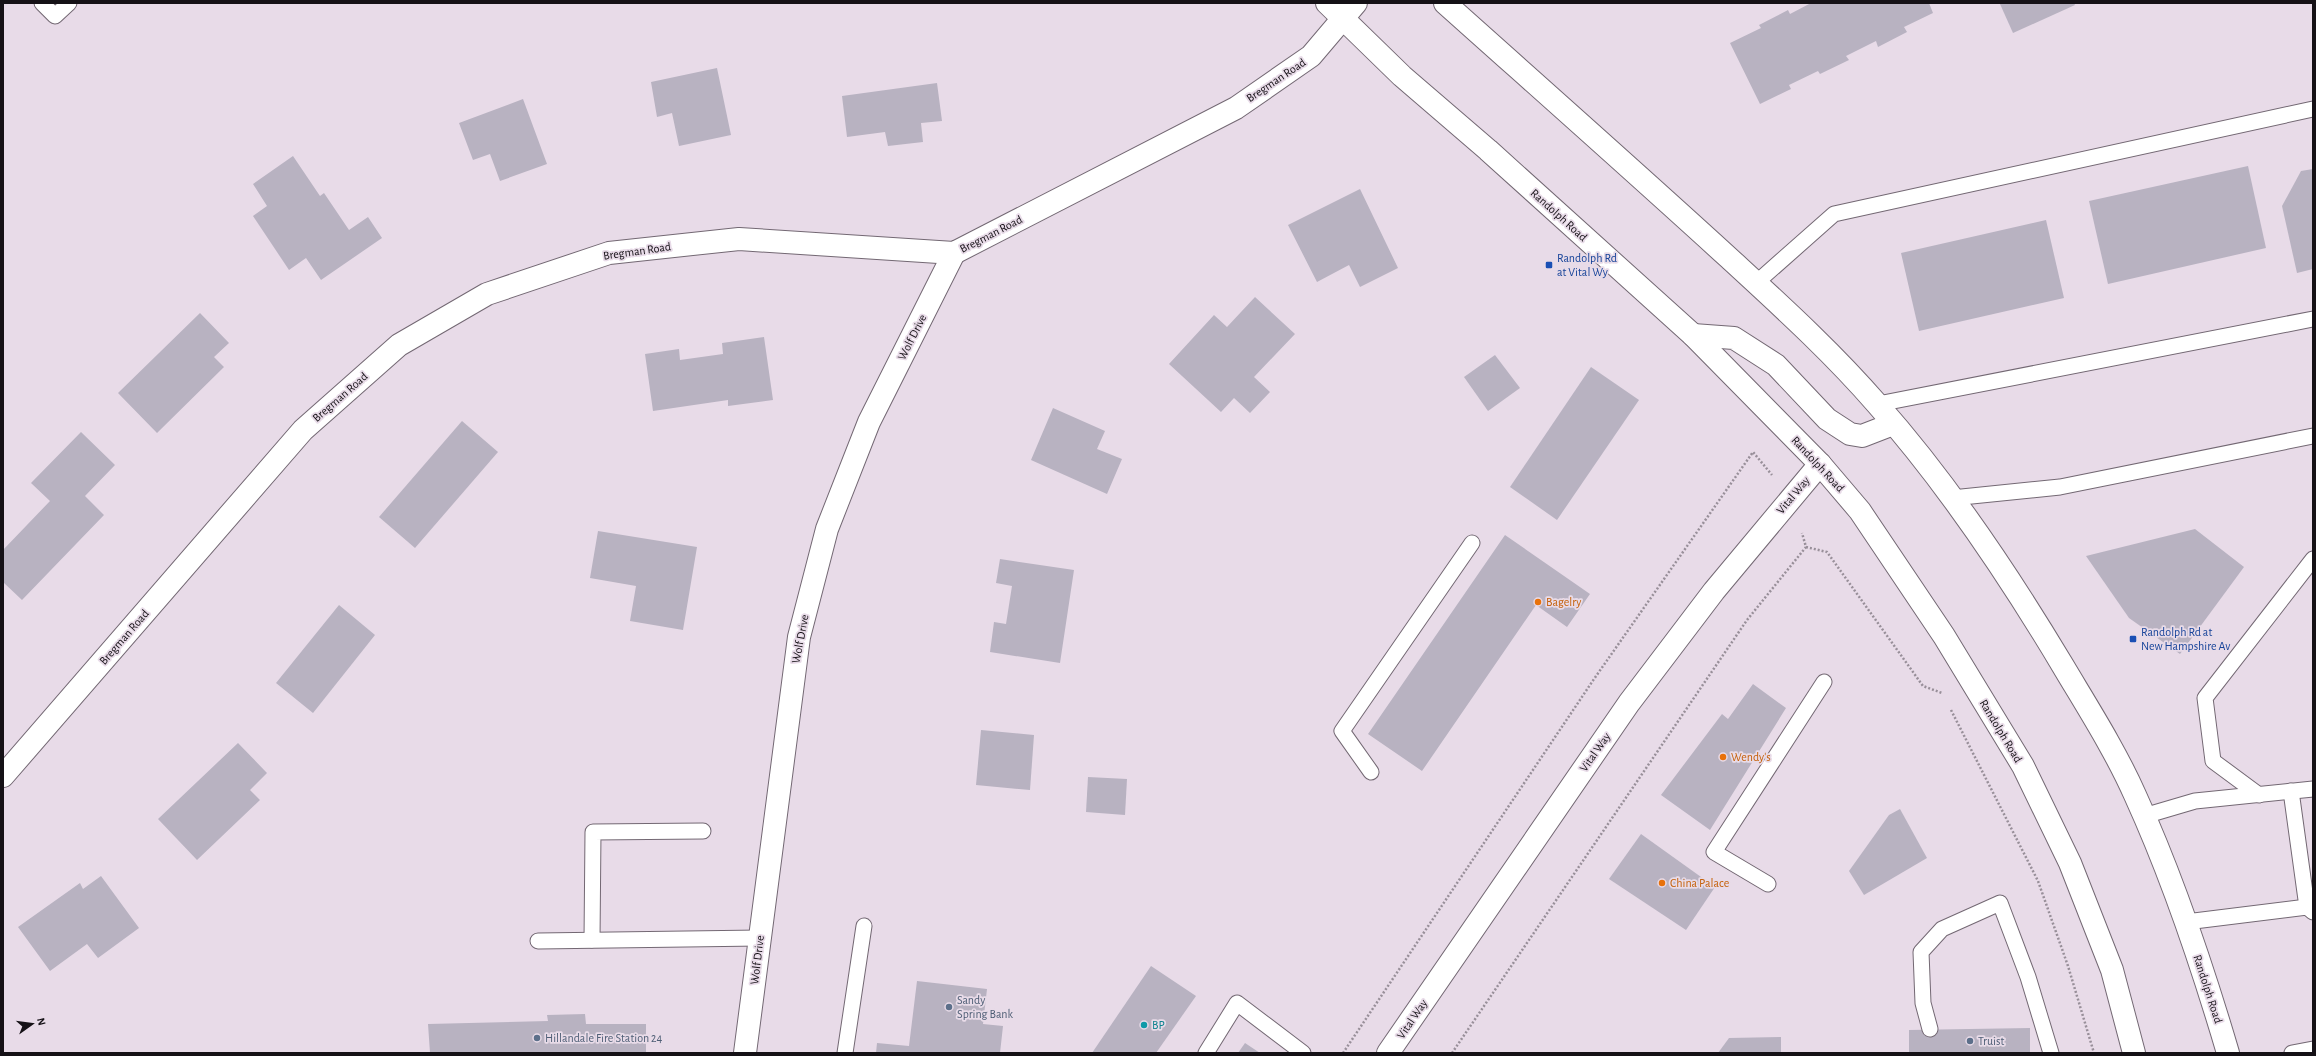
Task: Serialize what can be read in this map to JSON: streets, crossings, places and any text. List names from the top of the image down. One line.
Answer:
{"streets":{"street":["Bregman Road","Randolph Road","Wolf Drive","Vital Way"]},"crossings":[["Bregman Road","Randolph Road"],["Bregman Road","Wolf Drive"],["Randolph Road","Vital Way"]],"places":{"transit":["Randolph Rd at Vital Wy","Randolph Rd at New Hampshire Av"],"other":["Bagelry","Wendy's","China Palace","Sandy Spring Bank","BP","Hillandale Fire Station 24","Truist"]},"north":"right"}
